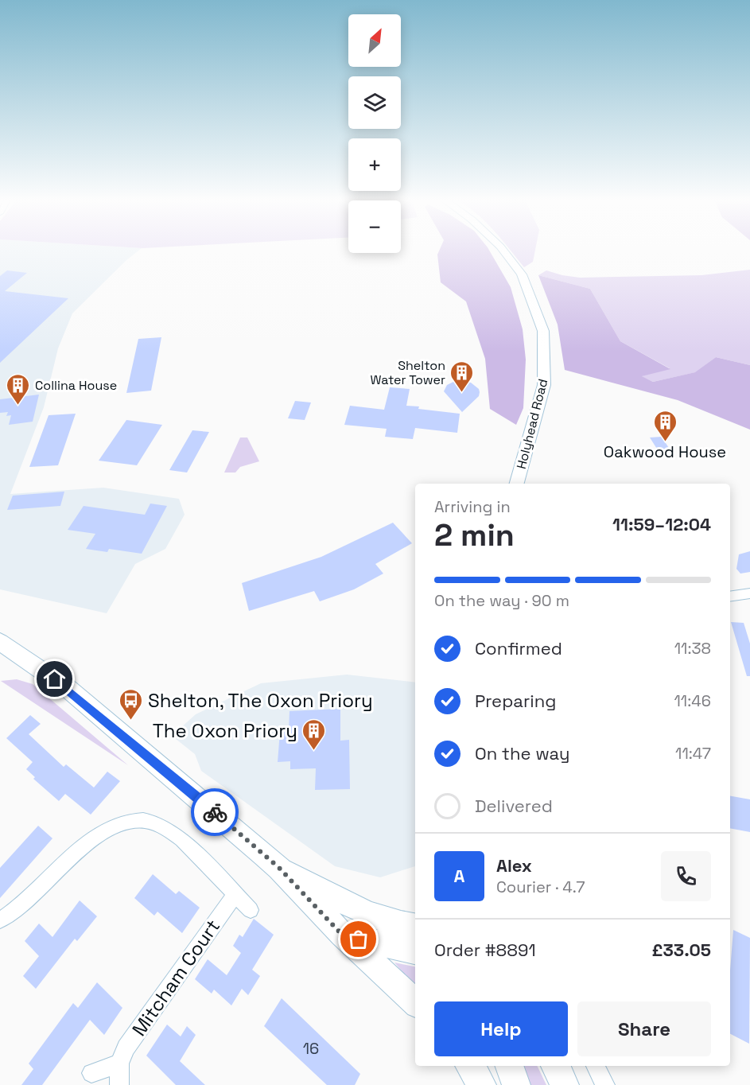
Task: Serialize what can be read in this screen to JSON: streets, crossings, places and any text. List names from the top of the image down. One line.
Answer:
{"streets":{"main road":["Holyhead Road"],"street":["Mitcham Court"]},"places":{"building":["Shelton Water Tower","Collina House","Oakwood House","The Oxon Priory"],"bus stop":["Shelton, The Oxon Priory"]},"house_numbers":["16"],"north":"top right","page":{"map_buttons":["+","−"],"heading":["2 min","Arriving in","11:59–12:04"],"panel":["Alex","Courier · 4.7","Order #8891","£33.05"],"bar":"On the way · 90 m","list":[["Confirmed","11:38"],["Preparing","11:46"],["On the way","11:47"],"Delivered"],"round":"A","buttons":["Help","Share"]}}
